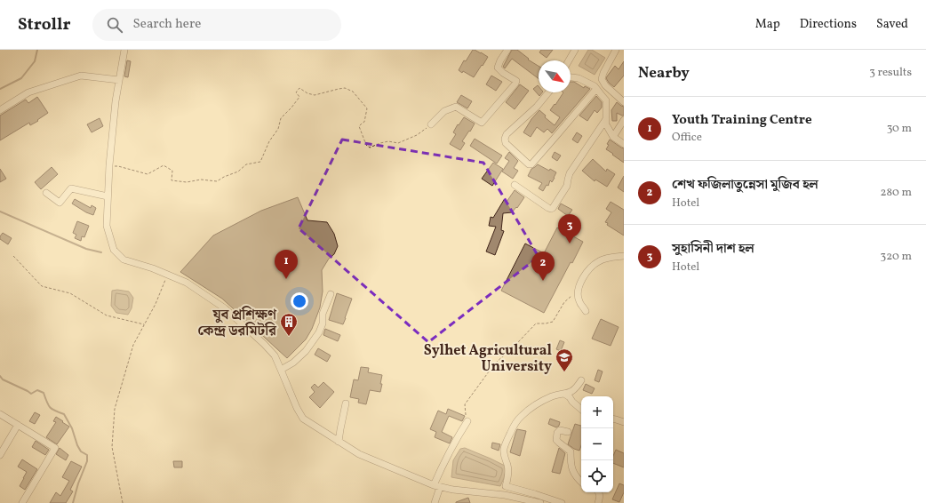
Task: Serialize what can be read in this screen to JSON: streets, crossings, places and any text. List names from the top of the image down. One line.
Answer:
{"places":{"building":["যুব প্রশিক্ষণ কেন্দ্র ডরমিটরি"],"school or university":["Sylhet Agricultural University"]},"north":"bottom right","page":{"header":"Strollr","search":"Search here","nav":["Map","Directions","Saved"],"heading":["Nearby","3 results"],"list":[{"mark":"1","name":"Youth Training Centre","note":"Office","value":"30 m"},{"mark":"2","name":"শেখ ফজিলাতুন্নেসা মুজিব হল","note":"Hotel","value":"280 m"},{"mark":"3","name":"সুহাসিনী দাশ হল","note":"Hotel","value":"320 m"}],"pins":["3","1","2"],"map_buttons":["+","−"]}}
